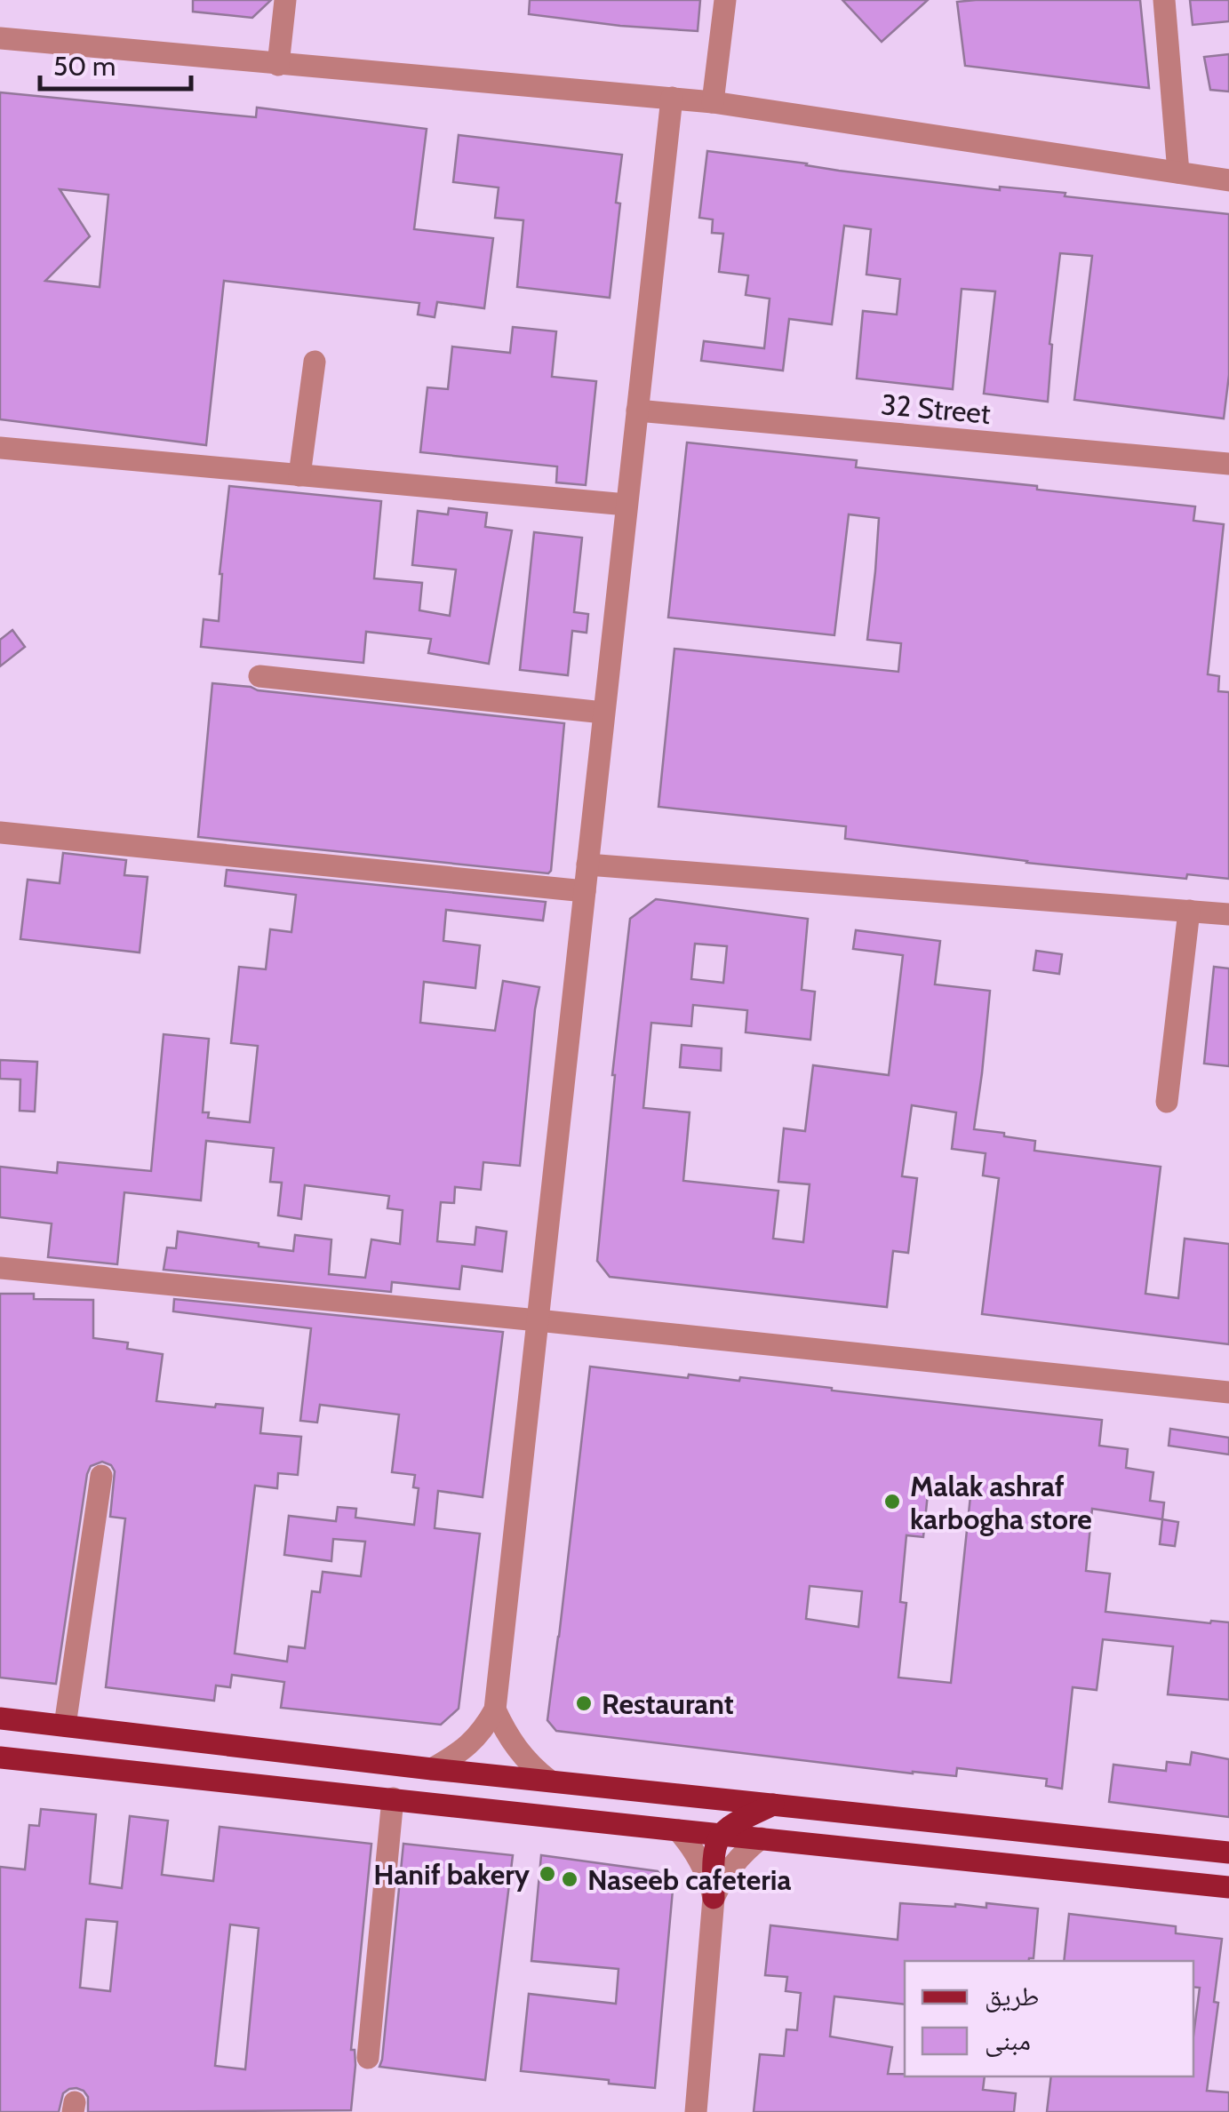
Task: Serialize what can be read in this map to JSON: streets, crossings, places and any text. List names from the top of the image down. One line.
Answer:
{"streets":{"street":["32 Street"]},"places":["Malak ashraf karbogha store","Restaurant","Hanif bakery","Naseeb cafeteria"],"legend":["طريق","مبنى"],"scale_bar":"50 m"}
